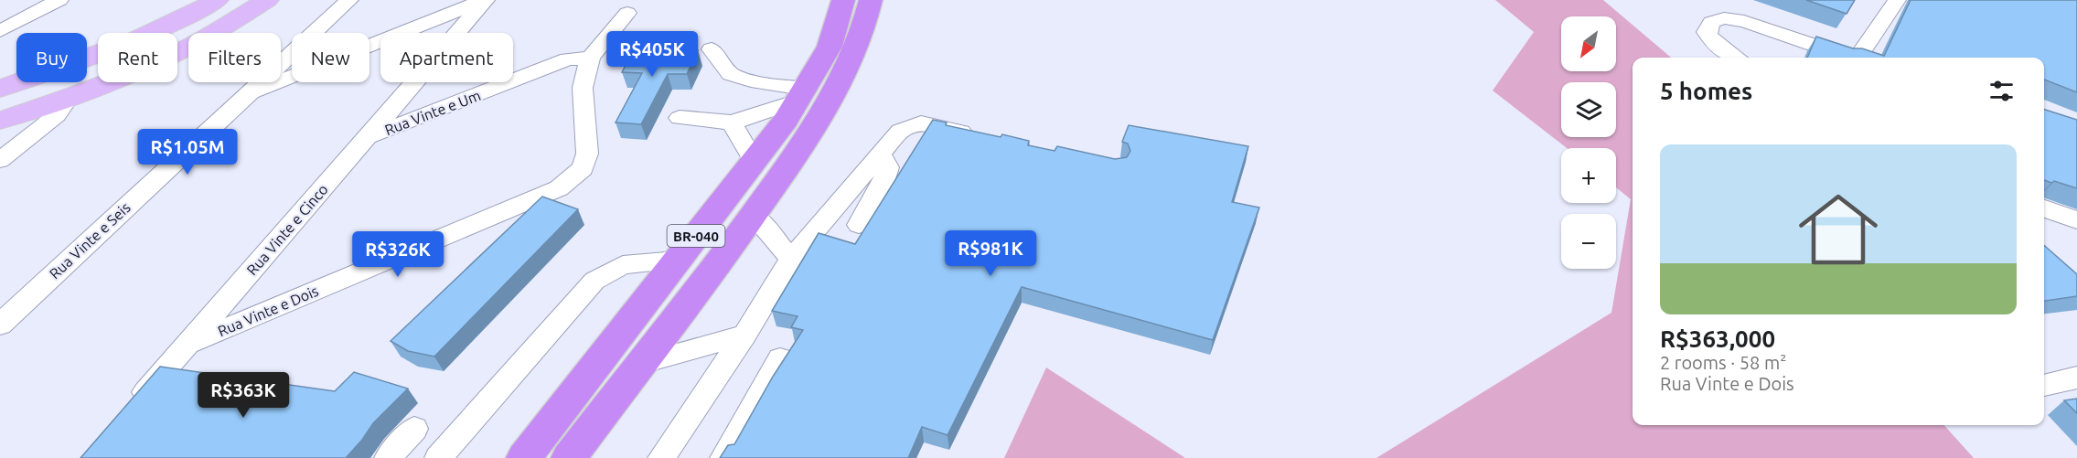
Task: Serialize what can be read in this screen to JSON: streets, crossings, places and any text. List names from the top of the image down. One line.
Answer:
{"streets":{"highway":["BR-040"],"street":["Rua Vinte e Um","Rua Vinte e Cinco","Rua Vinte e Seis","Rua Vinte e Dois"]},"crossings":[["Rua Vinte e Um","Rua Vinte e Cinco"],["Rua Vinte e Um","Rua Vinte e Dois"],["Rua Vinte e Cinco","Rua Vinte e Dois"]],"north":"bottom left","page":{"map_buttons":["+","−"],"price":["R$405K","R$1.05M","R$981K","R$326K","R$363K"],"chip":["Buy","Rent","Filters","New","Apartment"],"heading":"5 homes","list":[{"name":"R$363,000","note":"2 rooms · 58 m² · Rua Vinte e Dois"}]}}
